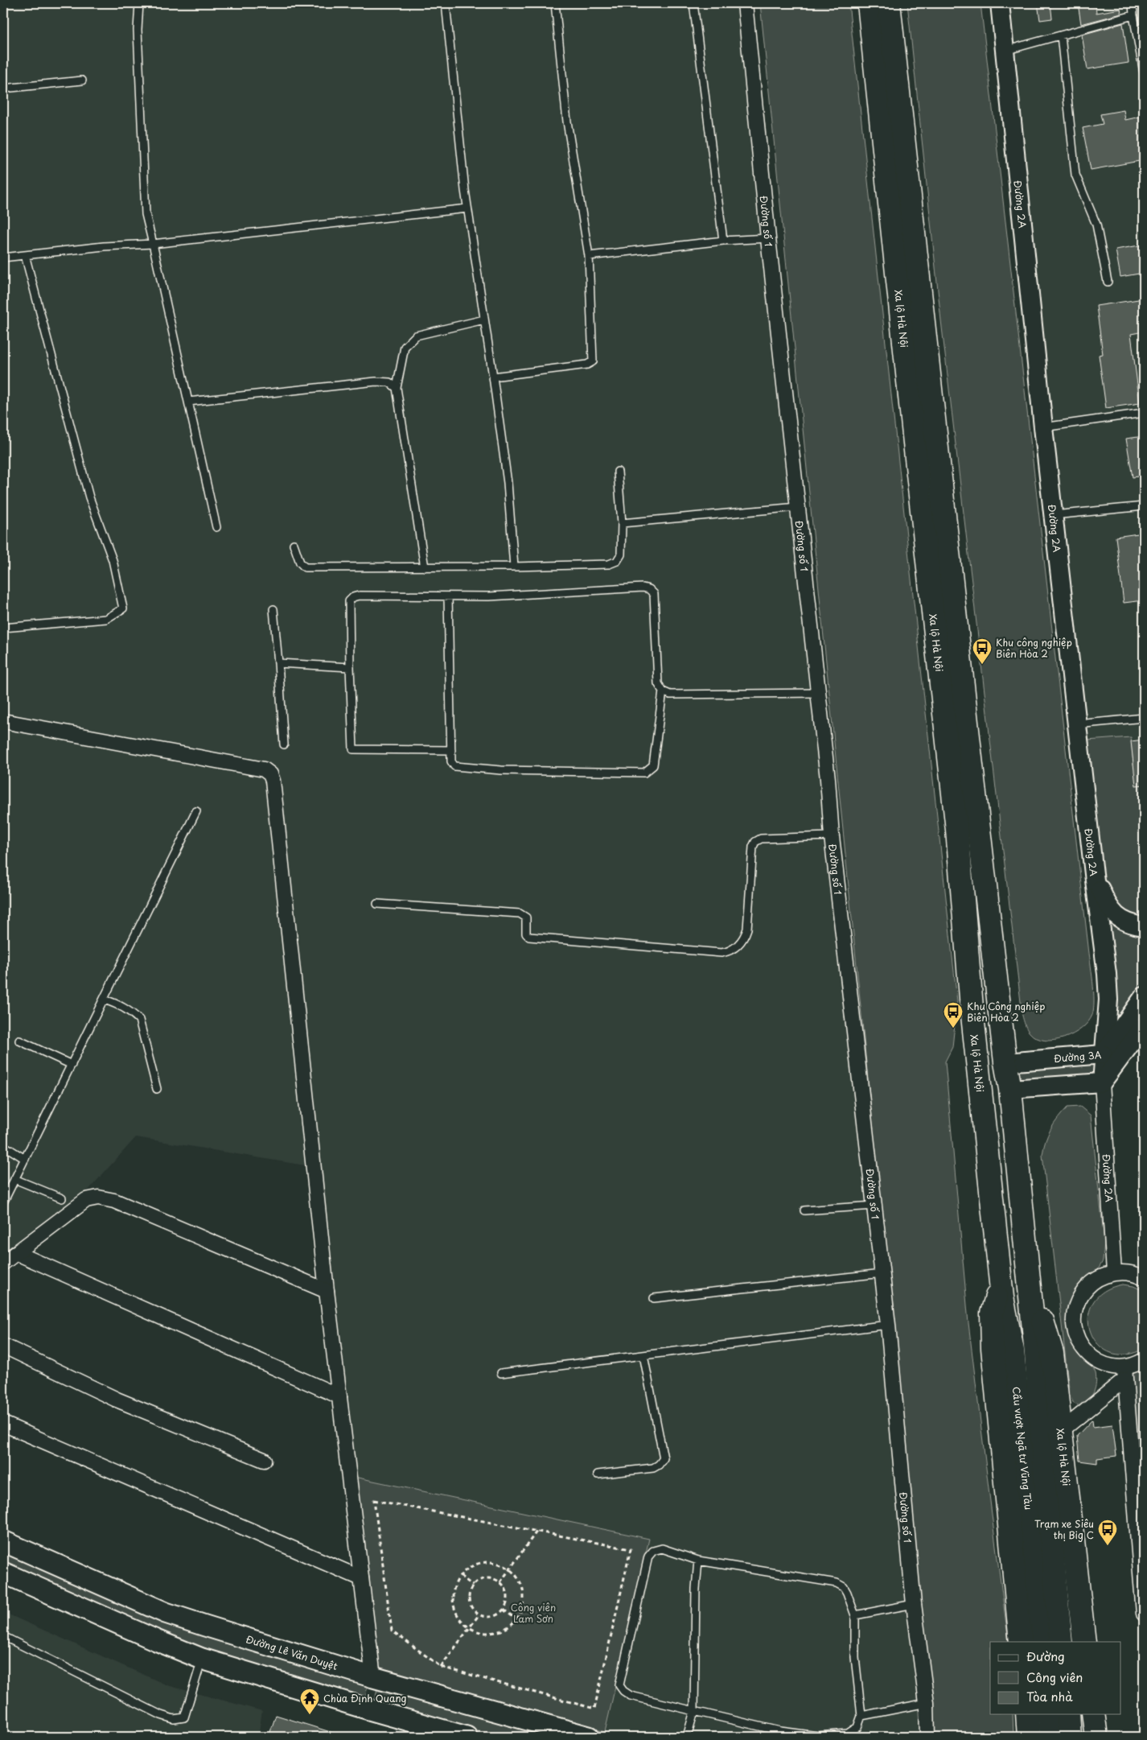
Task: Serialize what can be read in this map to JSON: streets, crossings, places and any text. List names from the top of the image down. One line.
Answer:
{"streets":{"highway":["Xa lộ Hà Nội","Cầu vượt Ngã tư Vũng Tàu"],"main road":["Đường Lê Văn Duyệt"],"street":["Đường 2A","Đường số 1","Đường 3A"]},"crossings":[["Đường 2A","Đường 3A"],["Xa lộ Hà Nội","Đường 3A"],["Xa lộ Hà Nội","Cầu vượt Ngã tư Vũng Tàu"]],"parks":["Công viên Lam Sơn"],"places":{"bus stop":["Khu công nghiệp Biên Hòa 2","Khu Công nghiệp Biên Hòa 2","Trạm xe Siêu thị Big C"],"temple":["Chùa Định Quang"]},"legend":["Đường","Công viên","Tòa nhà"]}
